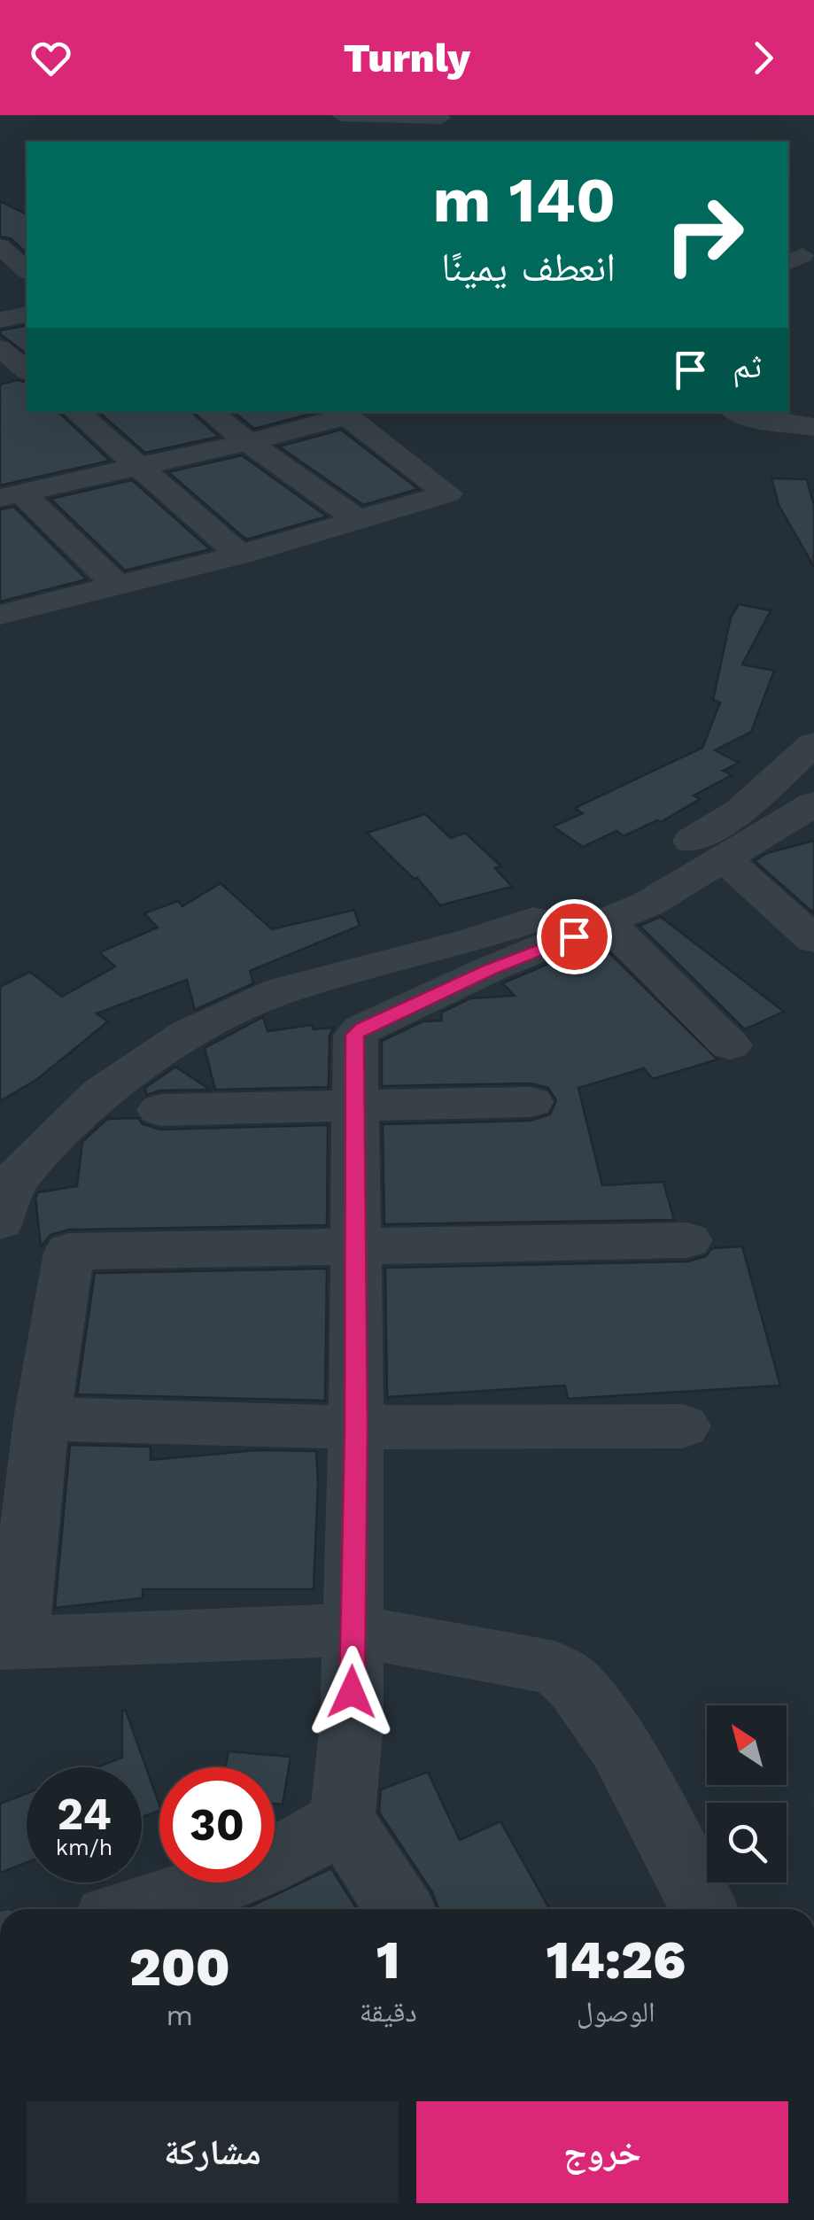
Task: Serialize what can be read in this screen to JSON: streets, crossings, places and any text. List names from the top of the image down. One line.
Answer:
{"north":"top left","page":{"header":"Turnly","turn":["140 m","انعطف يمينًا"],"then":"ثم","speed":"24 km/h","limit":"30","eta":["14:26","الوصول","1","دقيقة","200","m"],"buttons":["خروج","مشاركة"]}}
